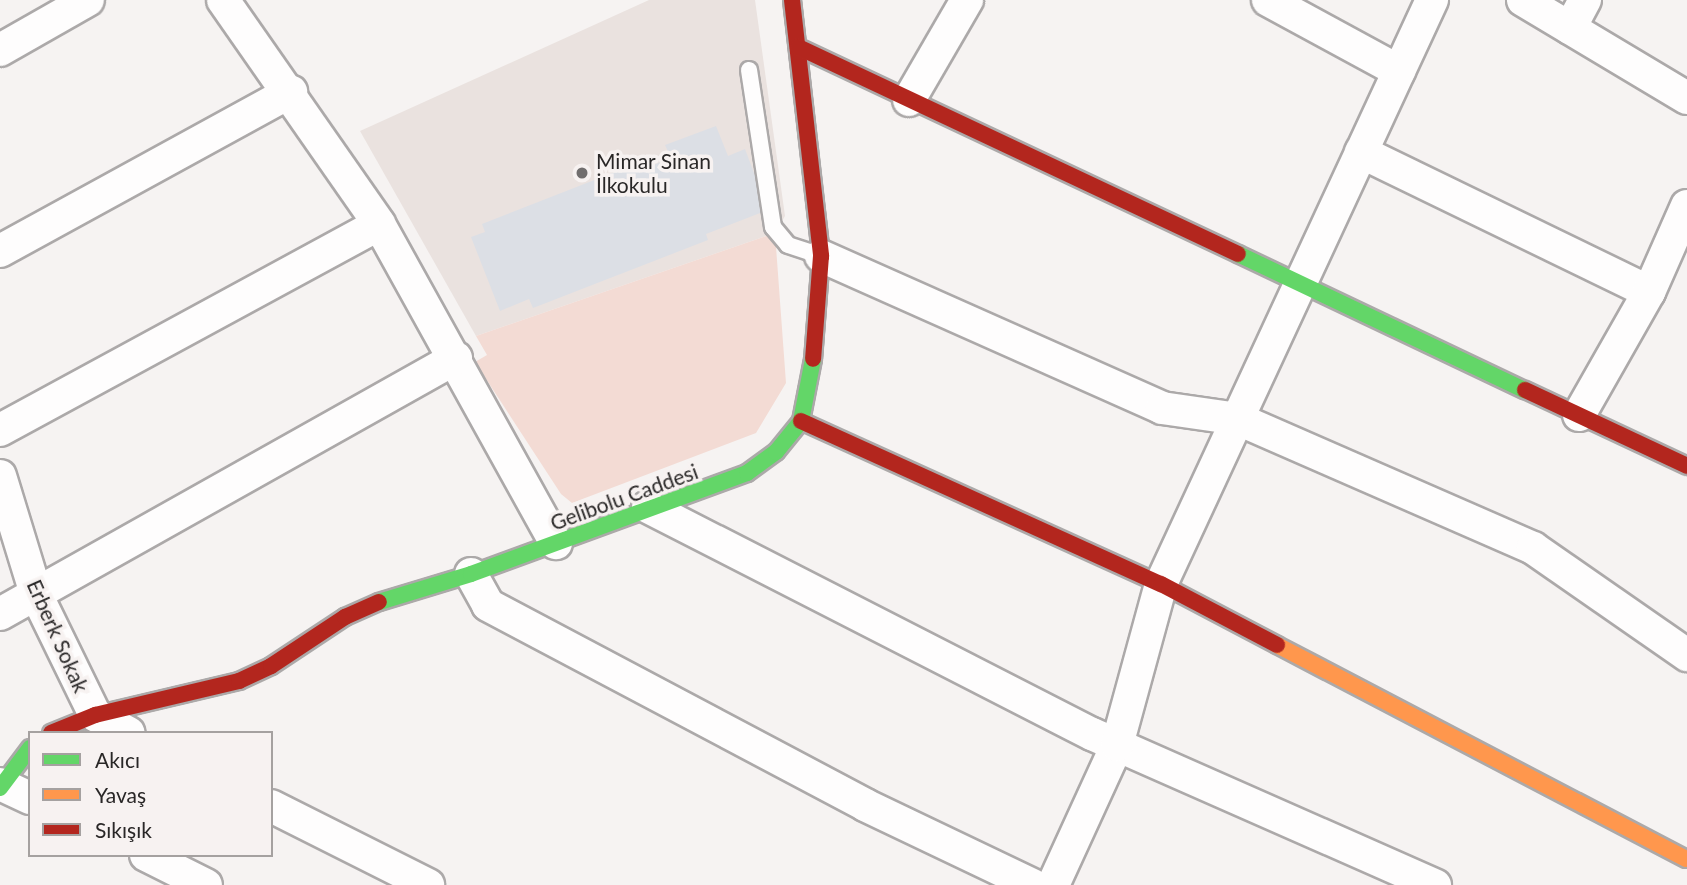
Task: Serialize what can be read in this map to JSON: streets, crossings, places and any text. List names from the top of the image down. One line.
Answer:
{"streets":{"street":["Gelibolu Caddesi","Erberk Sokak"]},"crossings":[["Gelibolu Caddesi","Erberk Sokak"]],"places":["Mimar Sinan İlkokulu"],"legend":["Akıcı","Yavaş","Sıkışık"]}
